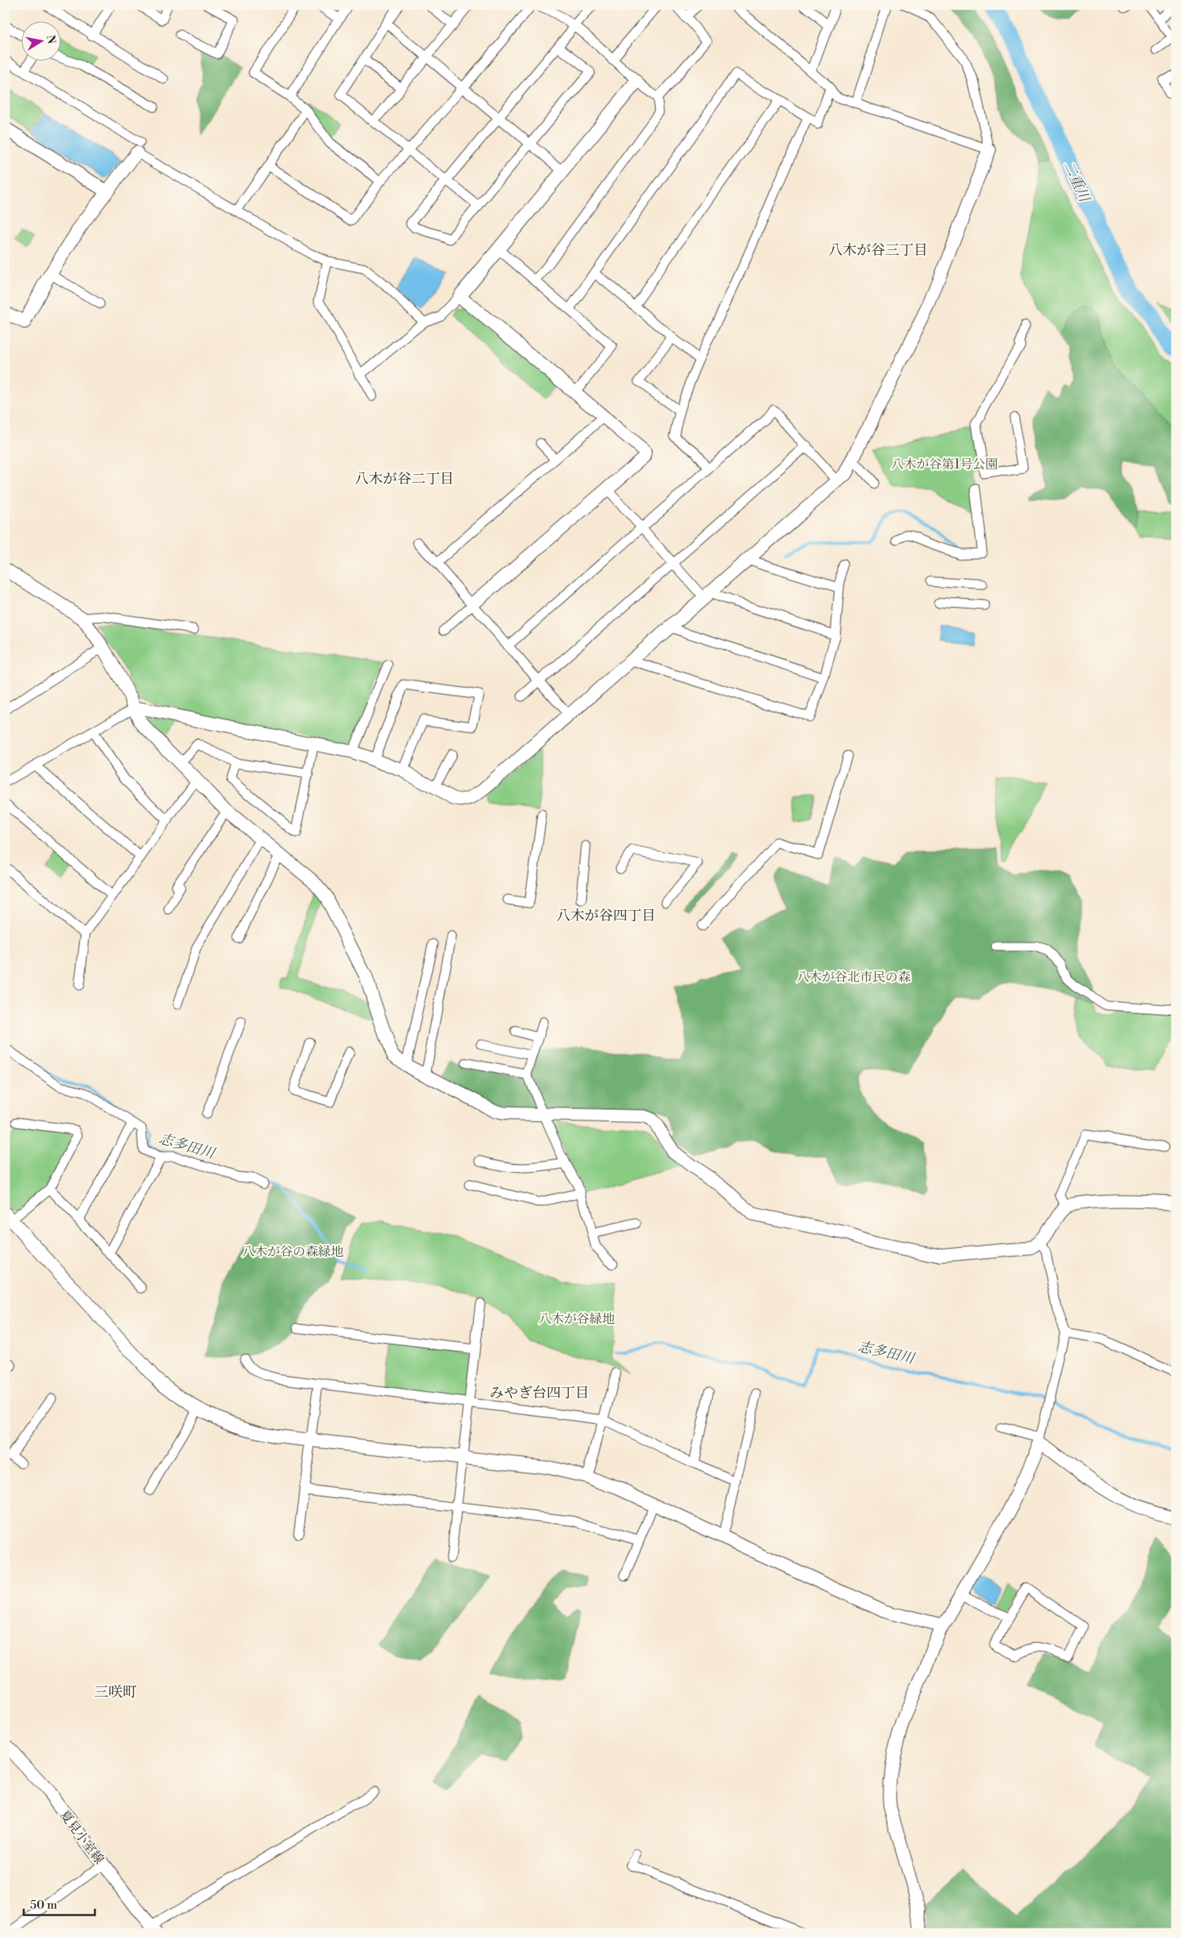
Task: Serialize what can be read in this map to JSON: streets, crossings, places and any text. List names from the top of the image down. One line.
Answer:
{"streets":{"street":["夏見小室線"]},"districts":["八木が谷三丁目","八木が谷二丁目","八木が谷四丁目","みやぎ台四丁目","三咲町"],"water":["二重川","志多田川"],"parks":["八木が谷第1号公園","八木が谷北市民の森","八木が谷の森緑地","八木が谷緑地"],"scale_bar":"50 m","north":"right"}
